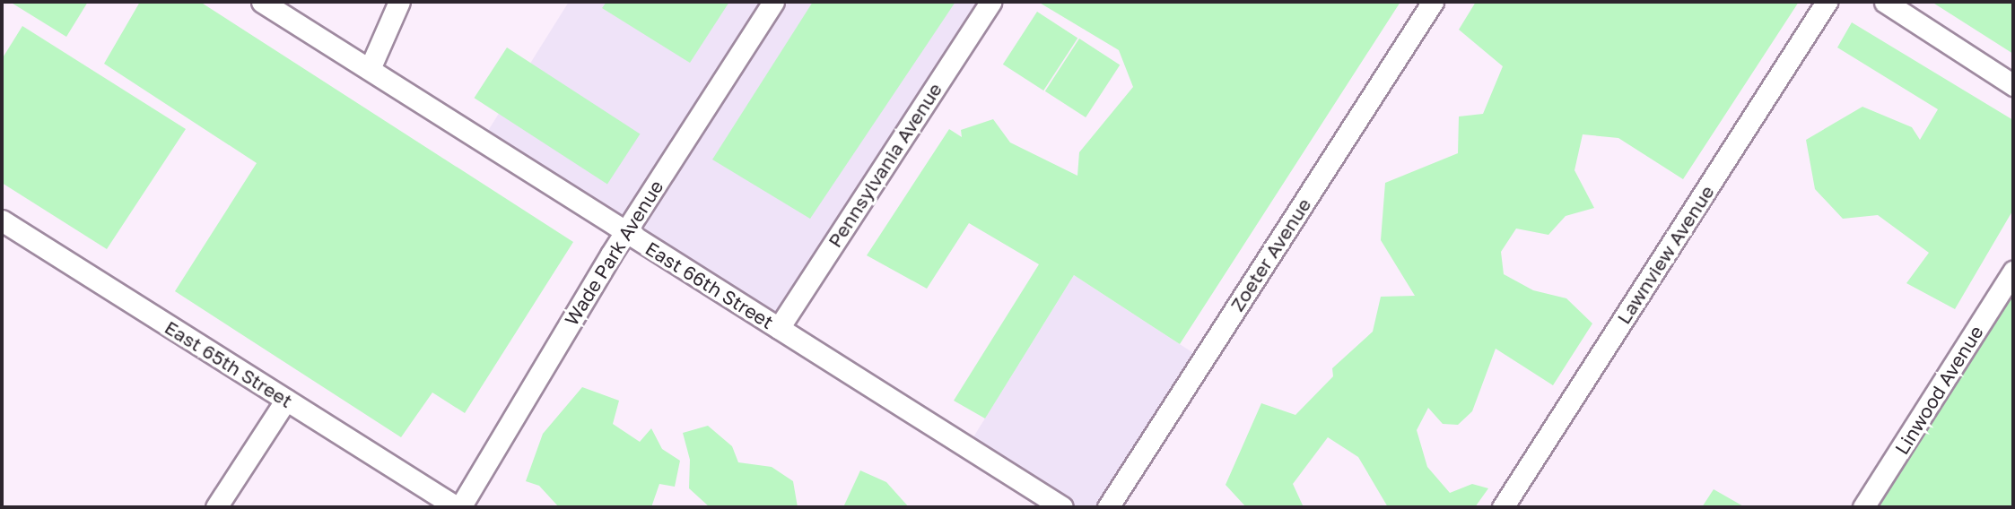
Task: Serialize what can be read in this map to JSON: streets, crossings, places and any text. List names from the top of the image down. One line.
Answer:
{"streets":{"street":["Pennsylvania Avenue","Wade Park Avenue","Zoeter Avenue","Lawnview Avenue","East 66th Street","East 65th Street","Linwood Avenue"]},"crossings":[["Pennsylvania Avenue","East 66th Street"],["Wade Park Avenue","East 66th Street"],["Wade Park Avenue","East 65th Street"]]}
